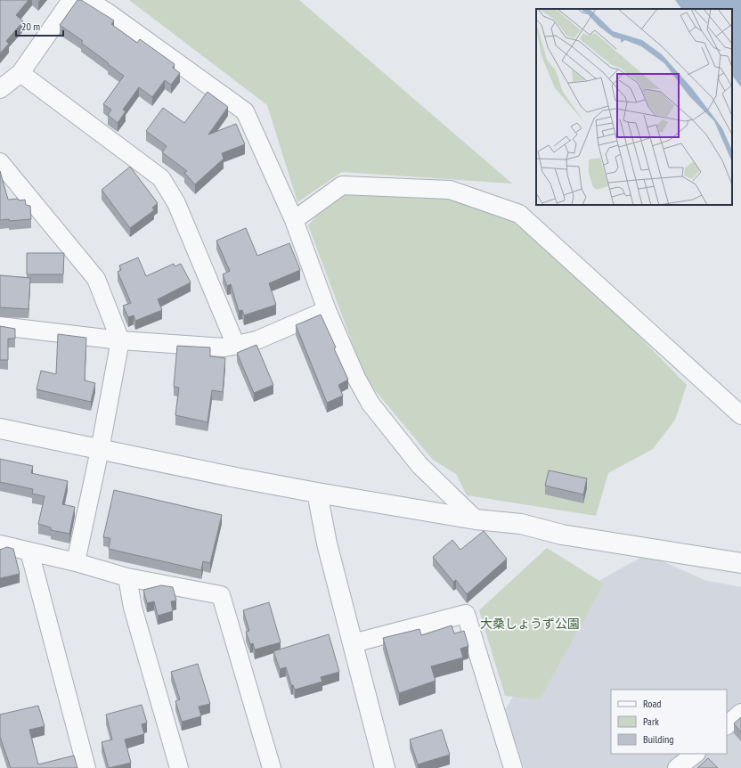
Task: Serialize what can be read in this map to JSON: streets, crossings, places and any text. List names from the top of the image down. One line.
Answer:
{"parks":["大桑しょうず公園"],"legend":["Road","Park","Building"],"scale_bar":"20 m"}
